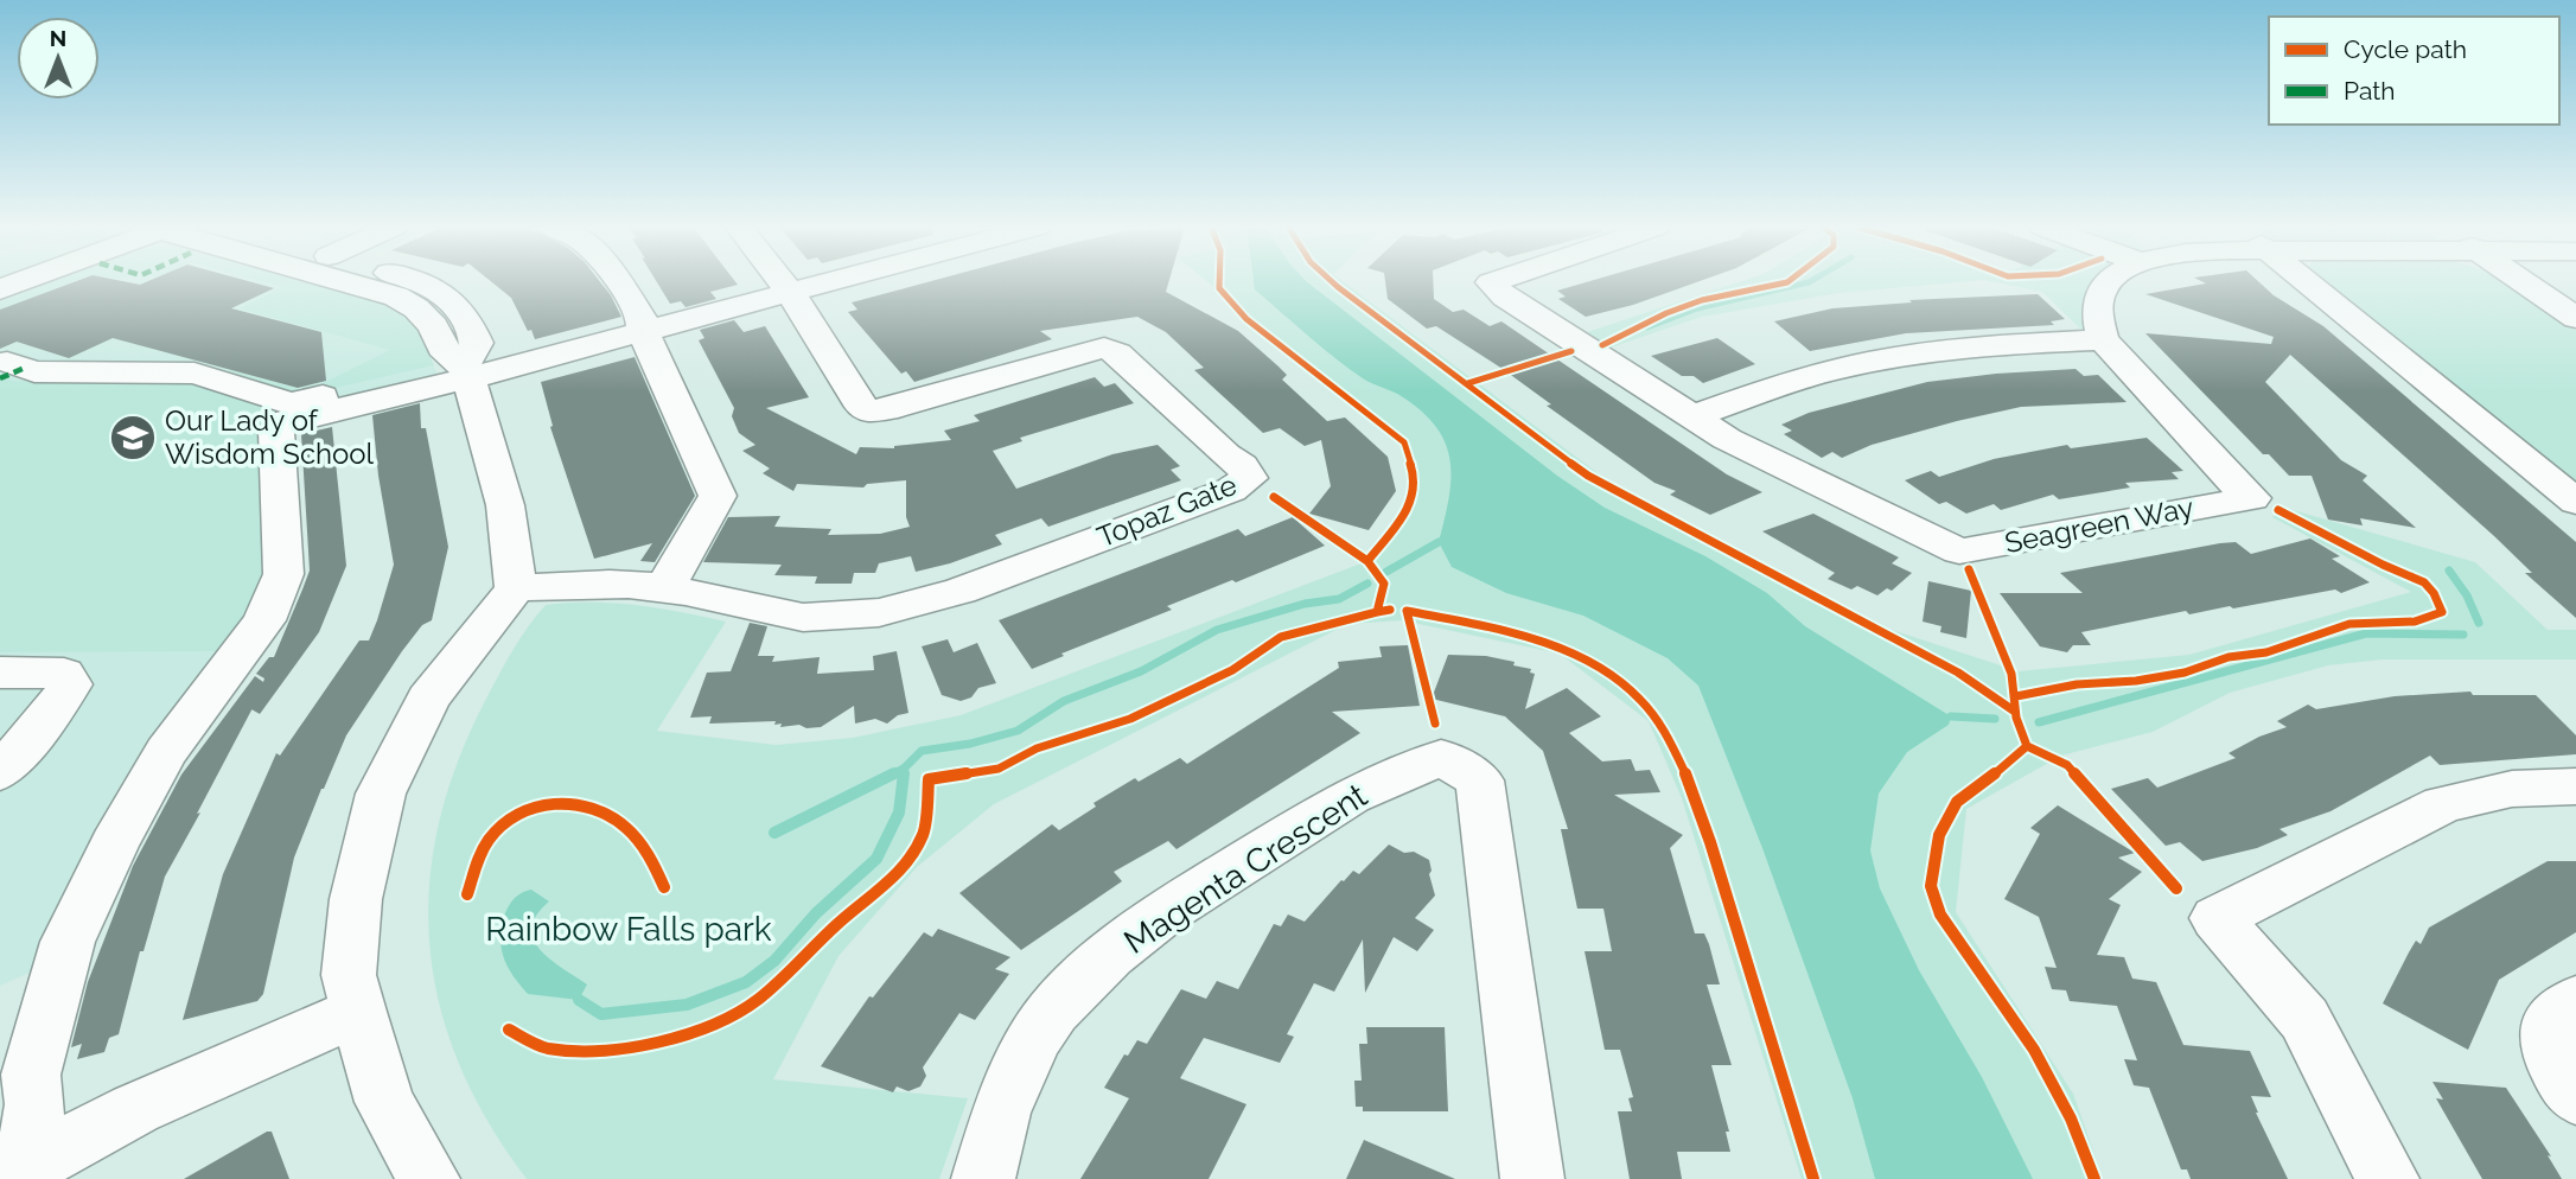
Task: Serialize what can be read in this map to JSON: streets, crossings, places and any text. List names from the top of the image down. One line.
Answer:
{"streets":{"street":["Topaz Gate","Seagreen Way","Magenta Crescent"]},"parks":["Rainbow Falls park"],"places":{"school or university":["Our Lady of Wisdom School"]},"legend":["Cycle path","Path"],"north":"top"}
